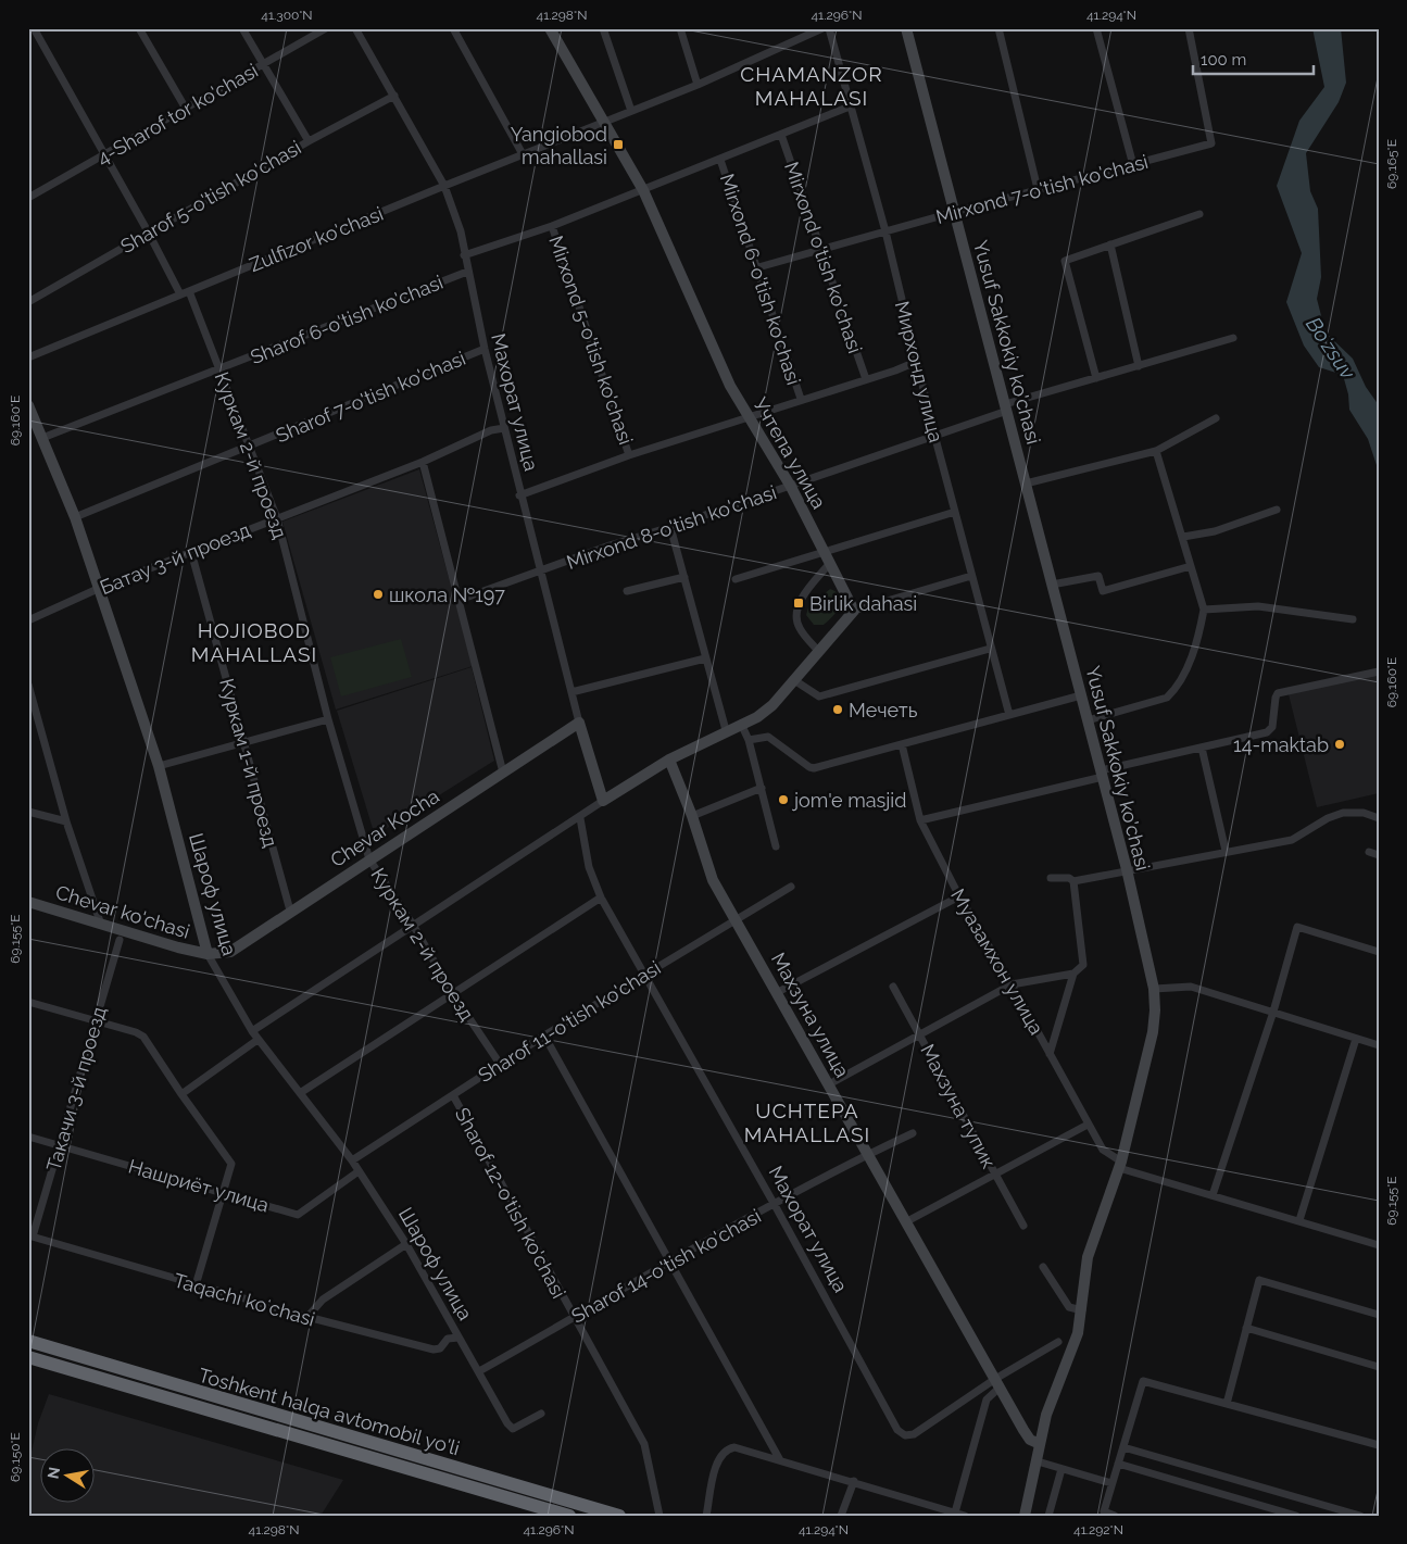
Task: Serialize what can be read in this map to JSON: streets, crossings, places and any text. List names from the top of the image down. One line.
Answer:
{"streets":{"highway":["Toshkent halqa avtomobil yo'li"],"street":["4-Sharof tor ko'chasi","Mirxond 7-o'tish ko'chasi","Sharof 5-o'tish ko'chasi","Zulfizor ko'chasi","Mirxond o'tish ko'chasi","Mirxond 6-o'tish ko'chasi","Sharof 6-o'tish ko'chasi","Mirxond 5-o'tish ko'chasi","Yusuf Sakkokiy ko'chasi","Мирхонд улица","Sharof 7-o'tish ko'chasi","Махорат улица","Учтепа улица","Куркам 2-й проезд","Mirxond 8-o'tish ko'chasi","Батау 3-й проезд","Куркам 1-й проезд","Chevar Kocha","Шароф улица","Chevar ko'chasi","Муазамхон улица","Махзуна улица","Sharof 11-o'tish ko'chasi","Такачи 3-й проезд","Махзуна тупик","Нашриёт улица","Sharof 12-o'tish ko'chasi","Sharof 14-o'tish ko'chasi","Taqachi koʻchasi"]},"crossings":[["Mirxond 7-o'tish ko'chasi","Mirxond o'tish ko'chasi"],["Mirxond 7-o'tish ko'chasi","Mirxond 6-o'tish ko'chasi"],["Mirxond 7-o'tish ko'chasi","Yusuf Sakkokiy ko'chasi"],["Mirxond 7-o'tish ko'chasi","Мирхонд улица"],["Sharof 5-o'tish ko'chasi","Махорат улица"],["Zulfizor ko'chasi","Махорат улица"],["Zulfizor ko'chasi","Учтепа улица"],["Zulfizor ko'chasi","Куркам 2-й проезд"],["Mirxond o'tish ko'chasi","Mirxond 5-o'tish ko'chasi"],["Mirxond 6-o'tish ko'chasi","Mirxond 5-o'tish ko'chasi"],["Sharof 6-o'tish ko'chasi","Махорат улица"],["Sharof 6-o'tish ko'chasi","Куркам 2-й проезд"],["Sharof 6-o'tish ko'chasi","Шароф улица"],["Mirxond 5-o'tish ko'chasi","Мирхонд улица"],["Mirxond 5-o'tish ko'chasi","Махорат улица"],["Mirxond 5-o'tish ko'chasi","Учтепа улица"],["Yusuf Sakkokiy ko'chasi","Mirxond 8-o'tish ko'chasi"],["Yusuf Sakkokiy ko'chasi","Муазамхон улица"],["Yusuf Sakkokiy ko'chasi","Махзуна улица"],["Мирхонд улица","Mirxond 8-o'tish ko'chasi"],["Sharof 7-o'tish ko'chasi","Махорат улица"],["Sharof 7-o'tish ko'chasi","Куркам 2-й проезд"],["Sharof 7-o'tish ko'chasi","Шароф улица"],["Махорат улица","Mirxond 8-o'tish ko'chasi"],["Махорат улица","Батау 3-й проезд"],["Махорат улица","Chevar Kocha"],["Махорат улица","Махзуна улица"],["Махорат улица","Sharof 11-o'tish ko'chasi"],["Махорат улица","Sharof 14-o'tish ko'chasi"],["Учтепа улица","Mirxond 8-o'tish ko'chasi"],["Куркам 2-й проезд","Батау 3-й проезд"],["Куркам 2-й проезд","Chevar Kocha"],["Куркам 2-й проезд","Sharof 11-o'tish ko'chasi"],["Батау 3-й проезд","Куркам 1-й проезд"],["Батау 3-й проезд","Шароф улица"],["Куркам 1-й проезд","Chevar Kocha"],["Chevar Kocha","Шароф улица"],["Chevar Kocha","Chevar ko'chasi"],["Шароф улица","Chevar ko'chasi"],["Шароф улица","Sharof 11-o'tish ko'chasi"],["Шароф улица","Нашриёт улица"],["Шароф улица","Sharof 14-o'tish ko'chasi"],["Шароф улица","Taqachi koʻchasi"],["Махзуна улица","Sharof 11-o'tish ko'chasi"],["Махзуна улица","Sharof 14-o'tish ko'chasi"],["Sharof 11-o'tish ko'chasi","Sharof 12-o'tish ko'chasi"],["Такачи 3-й проезд","Нашриёт улица"],["Такачи 3-й проезд","Taqachi koʻchasi"],["Sharof 12-o'tish ko'chasi","Sharof 14-o'tish ko'chasi"]],"districts":["CHAMANZOR MAHALASI","HOJIOBOD MAHALLASI","UCHTEPA MAHALLASI"],"water":["Boʻzsuv"],"places":{"transit":["Yangiobod mahallasi","Birlik dahasi"],"other":["школа №197","Мечеть","14-maktab","jom'e masjid"]},"scale_bar":"100 m","north":"left","coordinates":["41.300°N","41.298°N","41.296°N","41.294°N","69.165°E","69.160°E","69.155°E","69.150°E","41.292°N"]}
